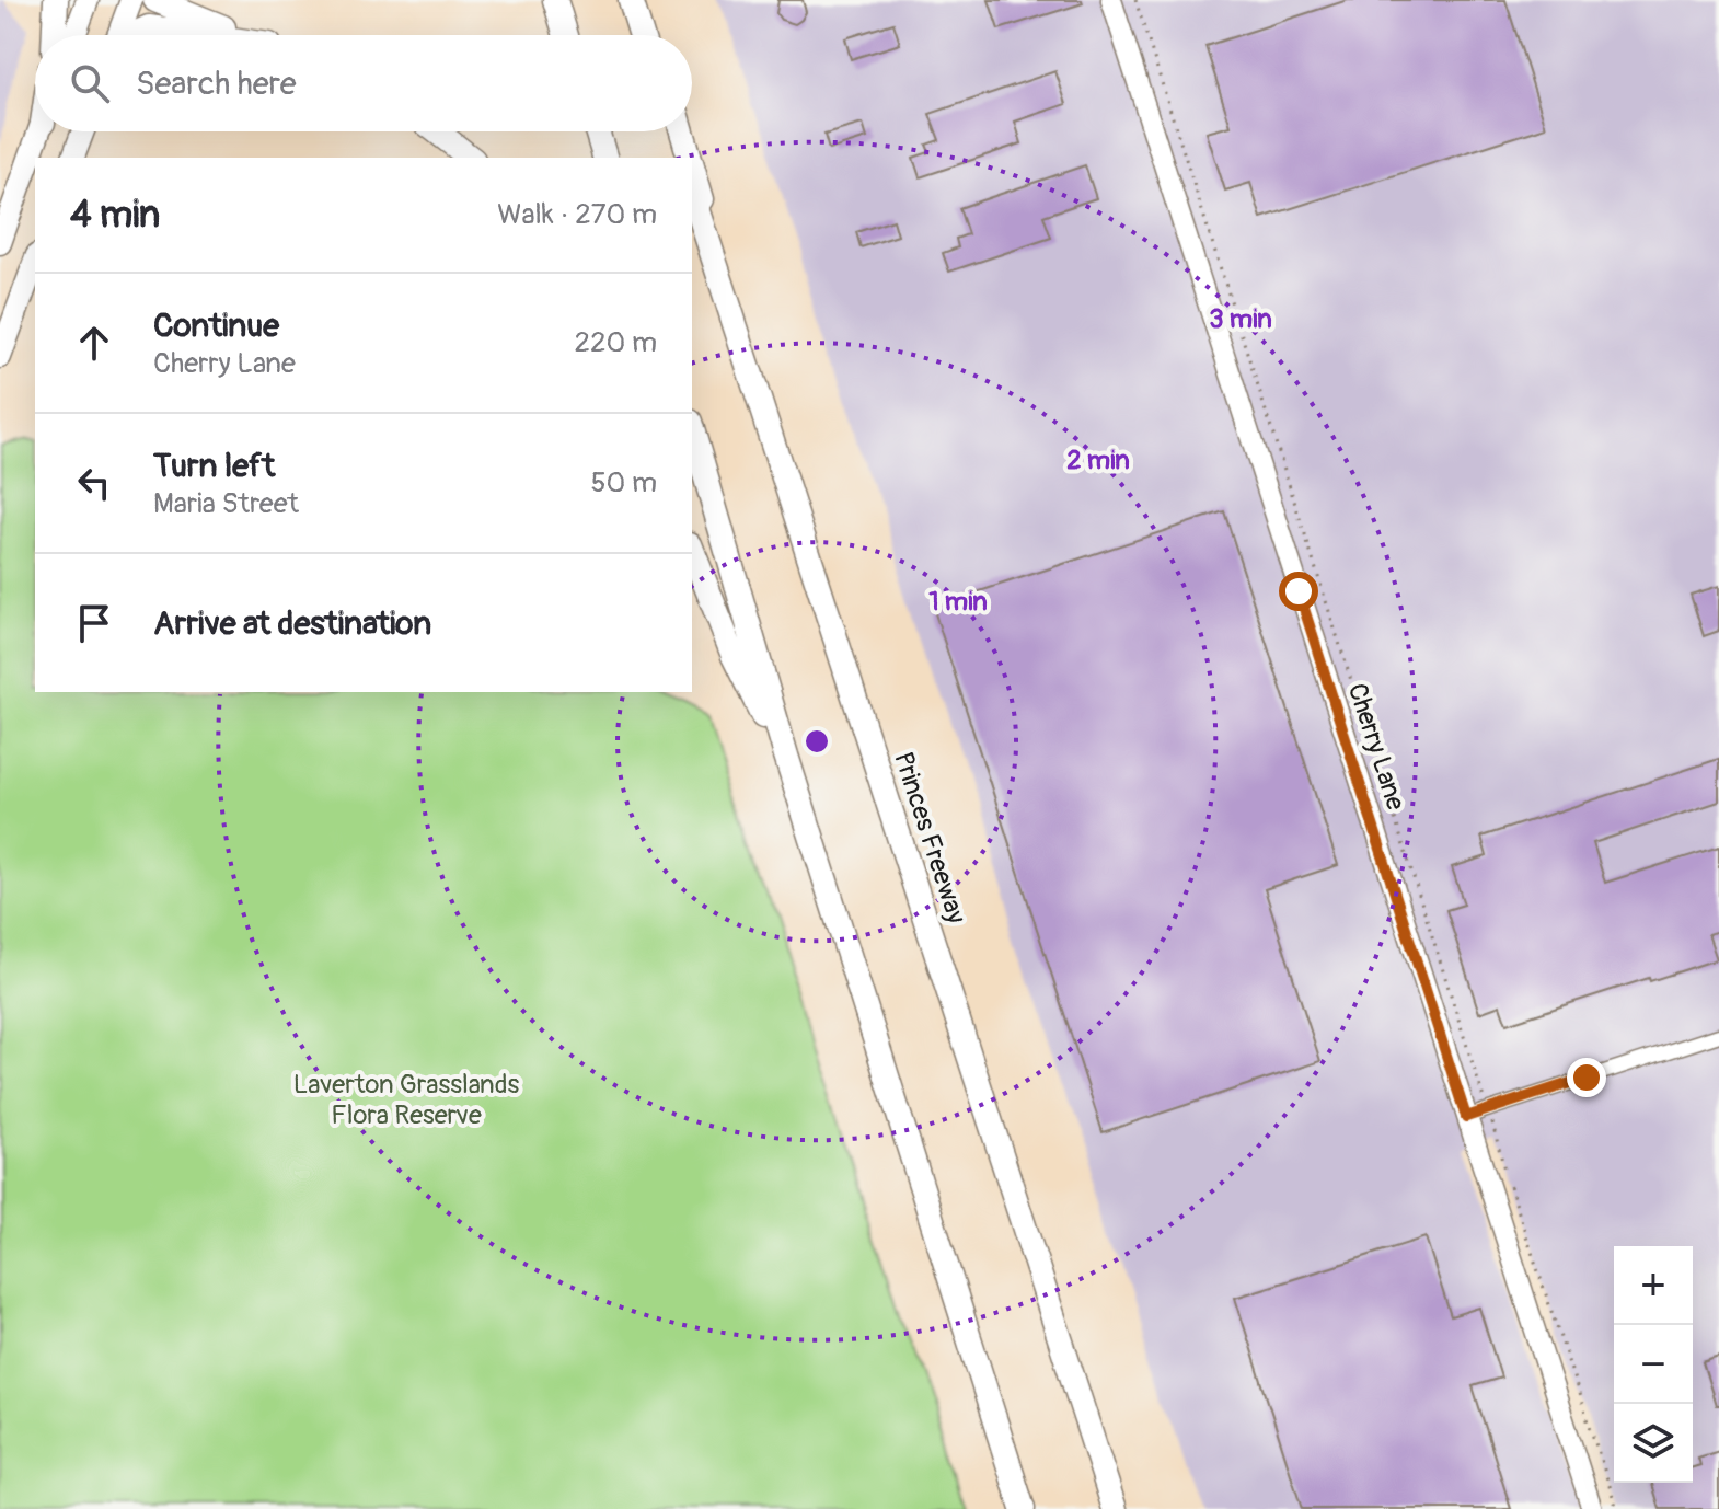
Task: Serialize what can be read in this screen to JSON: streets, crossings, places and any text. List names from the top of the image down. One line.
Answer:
{"streets":{"highway":["Princes Freeway"],"street":["Cherry Lane"]},"parks":["Laverton Grasslands Flora Reserve"],"page":{"search":"Search here","heading":["4 min","Walk · 270 m"],"list":[["Continue","Cherry Lane","220 m"],["Turn left","Maria Street","50 m"],"Arrive at destination"],"map_buttons":["+","−"]},"rings":["3 min","2 min","1 min"]}
